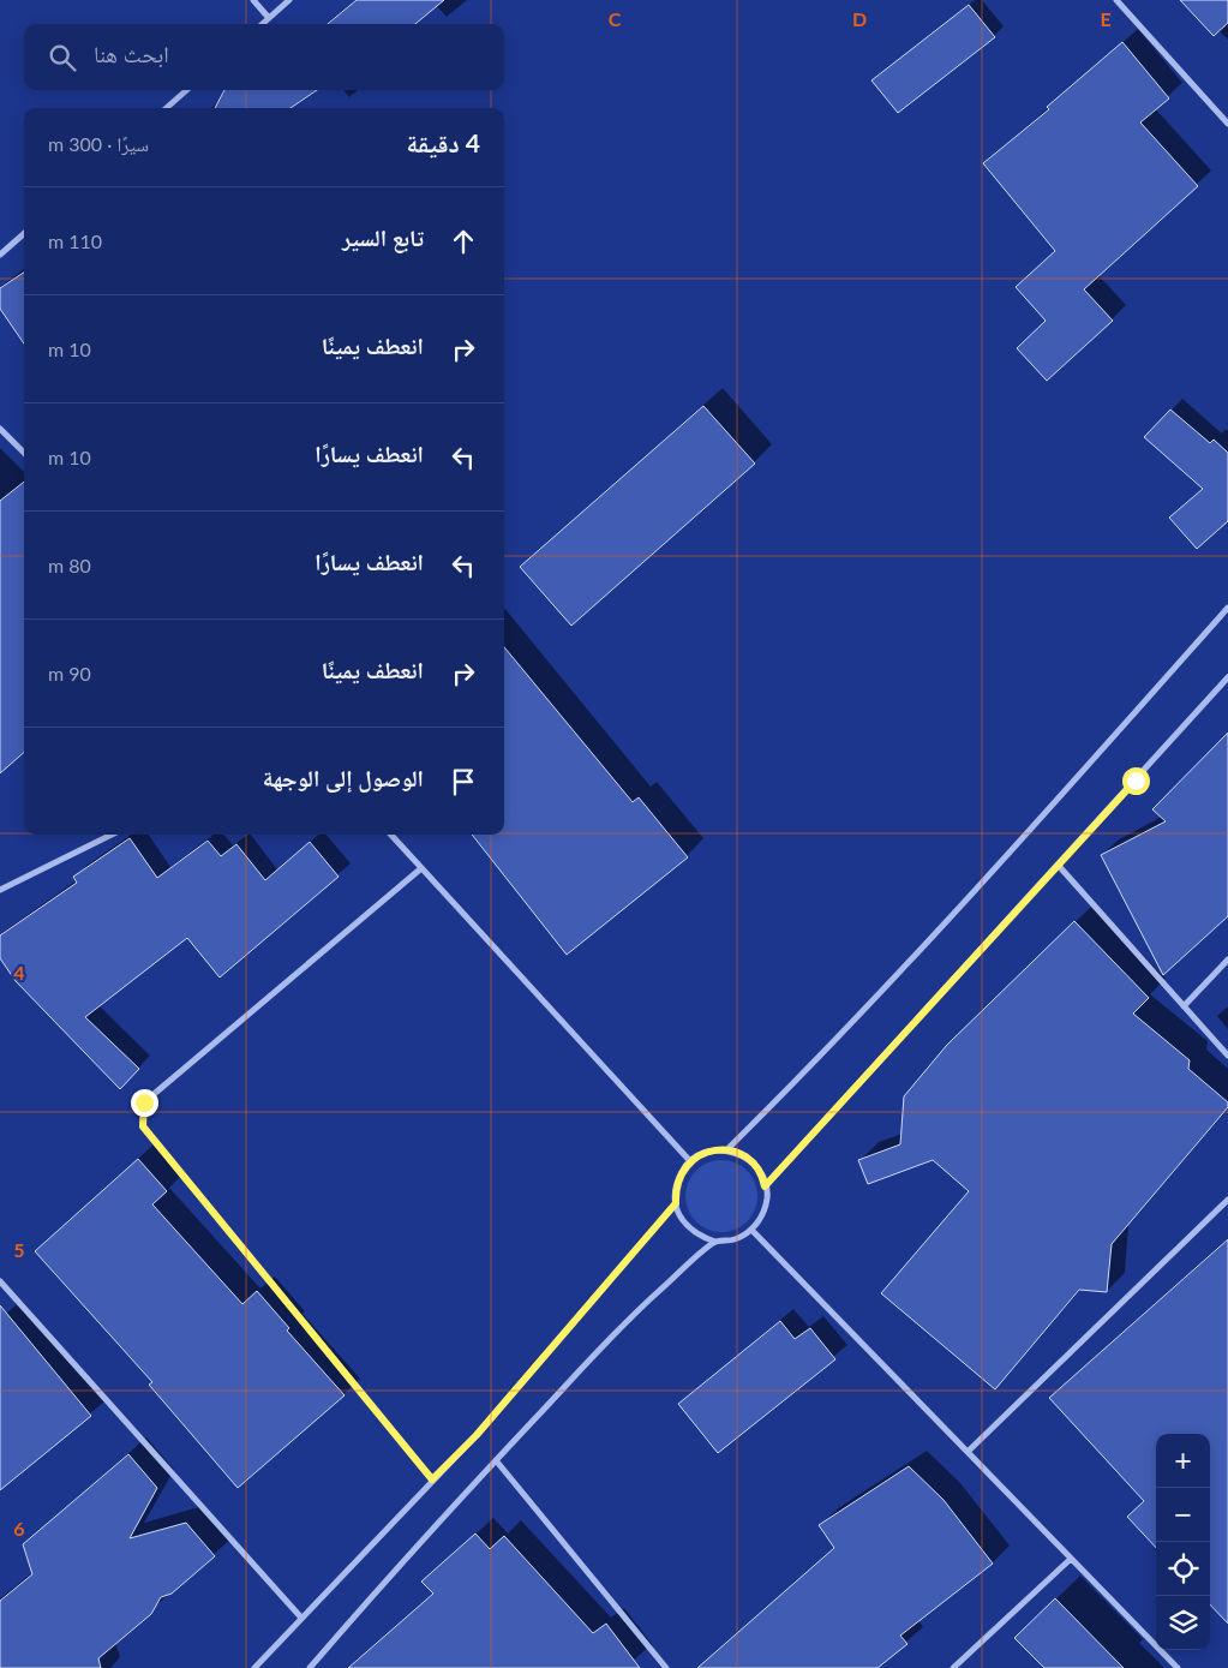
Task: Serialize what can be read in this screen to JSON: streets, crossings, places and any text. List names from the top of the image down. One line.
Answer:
{"page":{"search":"ابحث هنا","heading":["4 دقيقة","سيرًا · 300 m"],"list":[["تابع السير","110 m"],["انعطف يمينًا","10 m"],["انعطف يسارًا","10 m"],["انعطف يسارًا","80 m"],["انعطف يمينًا","90 m"],"الوصول إلى الوجهة"],"map_buttons":["+","−"]},"grid":{"columns":["C","D","E"],"rows":["4","5","6"]}}
